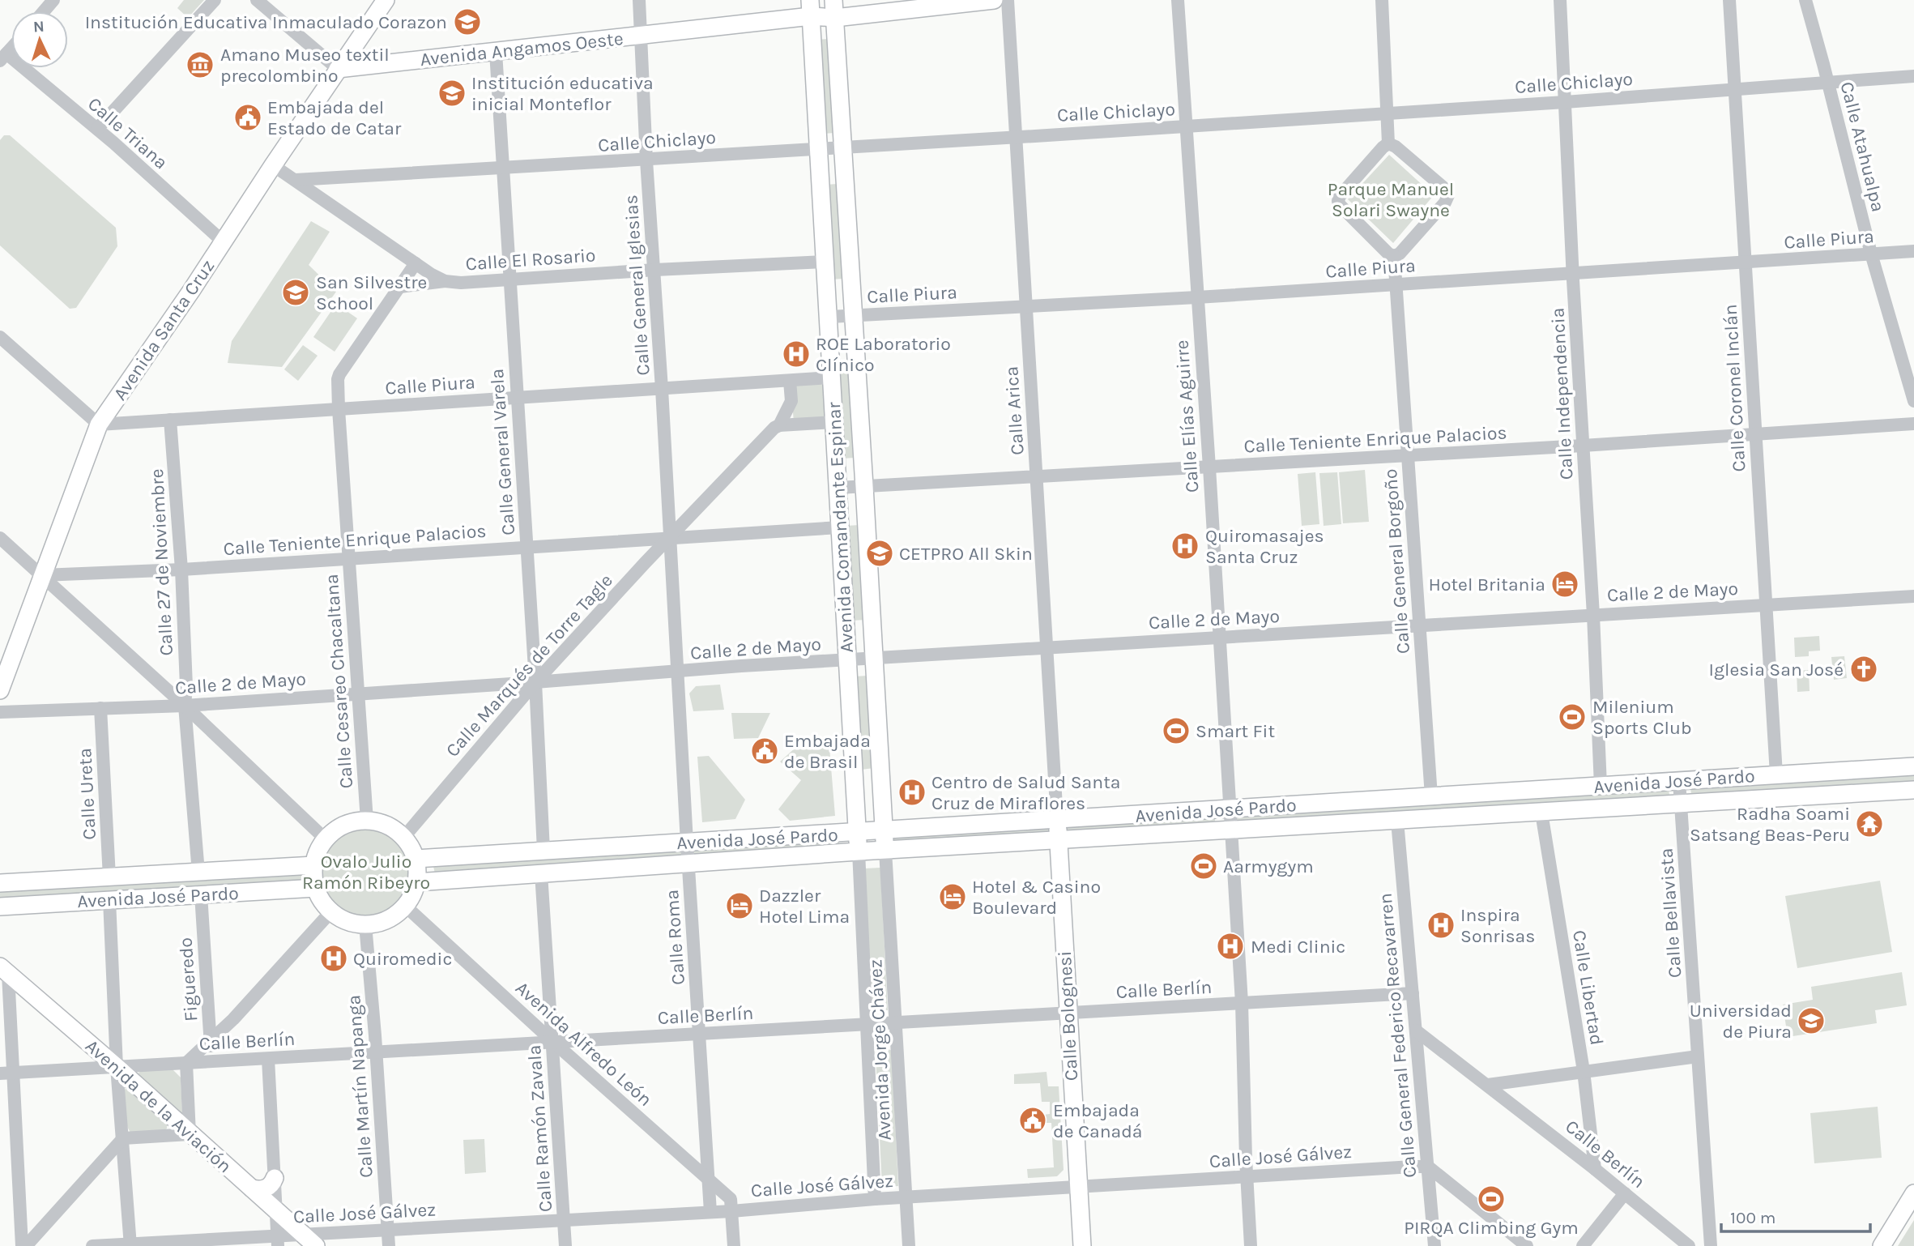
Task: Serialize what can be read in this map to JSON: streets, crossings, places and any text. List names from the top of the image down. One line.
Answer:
{"streets":{"main road":["Avenida Angamos Oeste","Avenida Santa Cruz","Avenida Comandante Espinar","Avenida José Pardo","Calle Bolognesi","Avenida de la Aviación"],"street":["Calle Chiclayo","Calle Triana","Calle Atahualpa","Calle Piura","Calle El Rosario","Calle General Iglesias","Calle Coronel Inclán","Calle Independencia","Calle Arica","Calle Elías Aguirre","Calle Teniente Enrique Palacios","Calle General Varela","Calle General Borgoño","Calle 27 de Noviembre","Calle 2 de Mayo","Calle Marqués de Torre Tagle","Calle Cesareo Chacaltana","Calle Ureta","Calle Bellavista","Calle Roma","Figueredo","Calle Libertad","Calle Berlín","Calle General Federico Recavarren","Avenida Alfredo León","Avenida Jorge Chávez","Calle Martín Napanga","Calle Ramón Zavala","Calle José Gálvez"]},"crossings":[["Avenida Angamos Oeste","Calle General Iglesias"],["Avenida Angamos Oeste","Avenida Santa Cruz"],["Avenida Angamos Oeste","Calle General Varela"],["Avenida Angamos Oeste","Avenida Comandante Espinar"],["Calle Chiclayo","Calle Atahualpa"],["Calle Chiclayo","Calle El Rosario"],["Calle Chiclayo","Calle General Iglesias"],["Calle Chiclayo","Calle Coronel Inclán"],["Calle Chiclayo","Calle Independencia"],["Calle Chiclayo","Calle Arica"],["Calle Chiclayo","Calle Elías Aguirre"],["Calle Chiclayo","Calle General Varela"],["Calle Chiclayo","Avenida Comandante Espinar"],["Calle Triana","Avenida Santa Cruz"],["Calle Atahualpa","Calle Piura"],["Calle Piura","Calle General Iglesias"],["Calle Piura","Avenida Santa Cruz"],["Calle Piura","Calle Coronel Inclán"],["Calle Piura","Calle Independencia"],["Calle Piura","Calle Arica"],["Calle Piura","Calle Elías Aguirre"],["Calle Piura","Calle General Varela"],["Calle Piura","Avenida Comandante Espinar"],["Calle Piura","Calle General Borgoño"],["Calle Piura","Calle 27 de Noviembre"],["Calle Piura","Calle Marqués de Torre Tagle"],["Calle Piura","Calle Cesareo Chacaltana"],["Calle El Rosario","Calle General Iglesias"],["Calle El Rosario","Avenida Santa Cruz"],["Calle El Rosario","Calle General Varela"],["Calle El Rosario","Avenida Comandante Espinar"],["Calle El Rosario","Calle Cesareo Chacaltana"],["Calle General Iglesias","Calle Teniente Enrique Palacios"],["Calle General Iglesias","Calle 2 de Mayo"],["Calle General Iglesias","Calle Marqués de Torre Tagle"],["Calle General Iglesias","Avenida José Pardo"],["Calle General Iglesias","Calle Roma"],["Avenida Santa Cruz","Calle Teniente Enrique Palacios"],["Calle Coronel Inclán","Calle Teniente Enrique Palacios"],["Calle Coronel Inclán","Calle 2 de Mayo"],["Calle Coronel Inclán","Avenida José Pardo"],["Calle Independencia","Calle Teniente Enrique Palacios"],["Calle Independencia","Calle 2 de Mayo"],["Calle Independencia","Avenida José Pardo"],["Calle Arica","Calle Teniente Enrique Palacios"],["Calle Arica","Calle 2 de Mayo"],["Calle Arica","Avenida José Pardo"],["Calle Arica","Calle Bolognesi"],["Calle Elías Aguirre","Calle Teniente Enrique Palacios"],["Calle Elías Aguirre","Calle 2 de Mayo"],["Calle Elías Aguirre","Avenida José Pardo"],["Calle Elías Aguirre","Calle Berlín"],["Calle Elías Aguirre","Calle José Gálvez"],["Calle Teniente Enrique Palacios","Calle General Varela"],["Calle Teniente Enrique Palacios","Avenida Comandante Espinar"],["Calle Teniente Enrique Palacios","Calle General Borgoño"],["Calle Teniente Enrique Palacios","Calle 27 de Noviembre"],["Calle Teniente Enrique Palacios","Calle Marqués de Torre Tagle"],["Calle Teniente Enrique Palacios","Calle Cesareo Chacaltana"],["Calle General Varela","Calle 2 de Mayo"],["Calle General Varela","Calle Marqués de Torre Tagle"],["Calle General Varela","Avenida José Pardo"],["Avenida Comandante Espinar","Calle 2 de Mayo"],["Avenida Comandante Espinar","Avenida José Pardo"],["Avenida Comandante Espinar","Avenida Jorge Chávez"],["Calle General Borgoño","Calle 2 de Mayo"],["Calle General Borgoño","Avenida José Pardo"],["Calle 27 de Noviembre","Calle 2 de Mayo"],["Calle 27 de Noviembre","Avenida José Pardo"],["Calle 2 de Mayo","Calle Marqués de Torre Tagle"],["Calle 2 de Mayo","Calle Cesareo Chacaltana"],["Calle 2 de Mayo","Calle Ureta"],["Calle Marqués de Torre Tagle","Calle Cesareo Chacaltana"],["Calle Marqués de Torre Tagle","Avenida José Pardo"],["Calle Marqués de Torre Tagle","Avenida Alfredo León"],["Calle Marqués de Torre Tagle","Calle Martín Napanga"],["Calle Cesareo Chacaltana","Avenida José Pardo"],["Calle Cesareo Chacaltana","Avenida Alfredo León"],["Calle Cesareo Chacaltana","Calle Martín Napanga"],["Avenida José Pardo","Calle Ureta"],["Avenida José Pardo","Calle Bellavista"],["Avenida José Pardo","Calle Roma"],["Avenida José Pardo","Figueredo"],["Avenida José Pardo","Calle Libertad"],["Avenida José Pardo","Calle Bolognesi"],["Avenida José Pardo","Calle General Federico Recavarren"],["Avenida José Pardo","Avenida Alfredo León"],["Avenida José Pardo","Avenida Jorge Chávez"],["Avenida José Pardo","Calle Martín Napanga"],["Avenida José Pardo","Calle Ramón Zavala"],["Calle Roma","Calle Berlín"],["Calle Roma","Avenida Alfredo León"],["Calle Roma","Calle José Gálvez"],["Figueredo","Calle Berlín"],["Calle Libertad","Calle Berlín"],["Calle Berlín","Calle Bolognesi"],["Calle Berlín","Calle General Federico Recavarren"],["Calle Berlín","Avenida Alfredo León"],["Calle Berlín","Avenida Jorge Chávez"],["Calle Berlín","Calle Martín Napanga"],["Calle Berlín","Avenida de la Aviación"],["Calle Berlín","Calle Ramón Zavala"],["Calle Bolognesi","Calle José Gálvez"],["Calle General Federico Recavarren","Calle José Gálvez"],["Avenida Alfredo León","Calle Martín Napanga"],["Avenida Alfredo León","Calle Ramón Zavala"],["Avenida Alfredo León","Calle José Gálvez"],["Avenida Jorge Chávez","Calle José Gálvez"],["Calle Martín Napanga","Calle José Gálvez"],["Avenida de la Aviación","Calle José Gálvez"],["Calle Ramón Zavala","Calle José Gálvez"]],"parks":["Parque Manuel Solari Swayne","Ovalo Julio Ramón Ribeyro"],"places":{"school or university":["Institución Educativa Inmaculado Corazon","Institución educativa inicial Monteflor","San Silvestre School","CETPRO All Skin","Universidad de Piura"],"museum":["Amano Museo textil precolombino"],"public building":["Embajada del Estado de Catar","Embajada de Brasil","Embajada de Canadá"],"hospital":["ROE Laboratorio Clínico","Quiromasajes Santa Cruz","Centro de Salud Santa Cruz de Miraflores","Inspira Sonrisas","Medi Clinic","Quiromedic"],"hotel":["Hotel Britania","Hotel & Casino Boulevard","Dazzler Hotel Lima"],"church":["Iglesia San José"],"sports":["Milenium Sports Club","Smart Fit","Aarmygym","PIRQA Climbing Gym"],"temple":["Radha Soami Satsang Beas-Peru"]},"scale_bar":"100 m","north":"top"}
